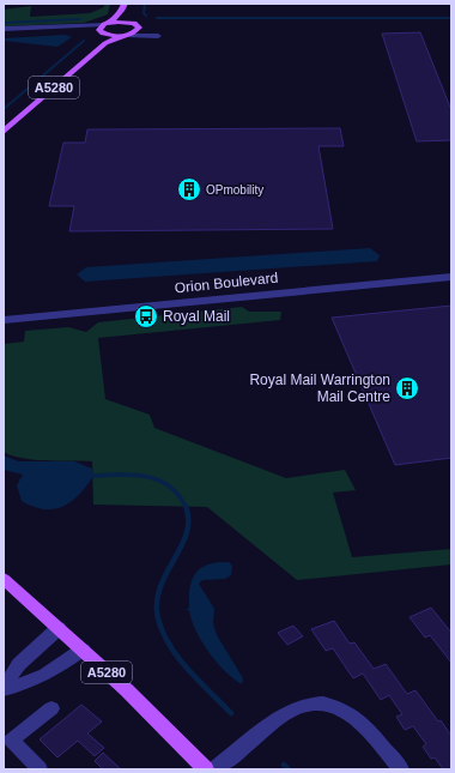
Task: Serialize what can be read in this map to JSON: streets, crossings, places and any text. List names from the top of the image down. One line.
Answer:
{"streets":{"main road":["A5280"],"street":["Orion Boulevard"]},"places":{"building":["OPmobility","Royal Mail Warrington Mail Centre"],"bus stop":["Royal Mail"]}}
